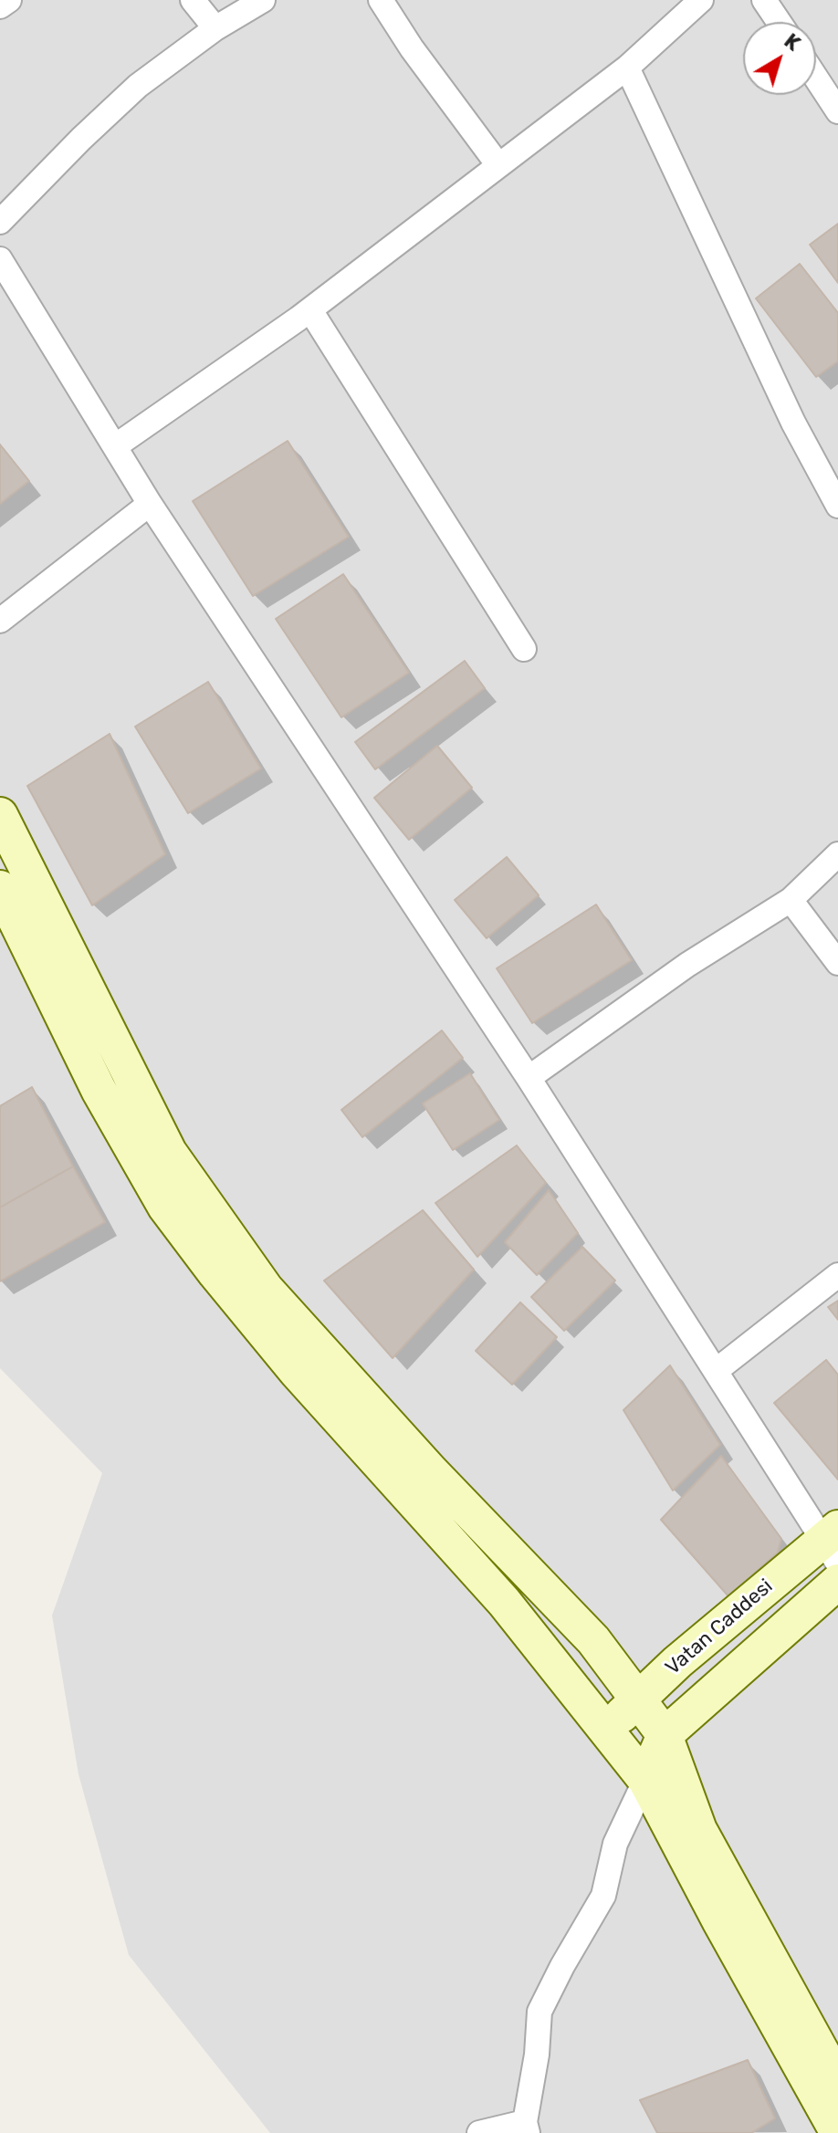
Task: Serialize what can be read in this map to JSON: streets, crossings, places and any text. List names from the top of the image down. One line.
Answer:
{"streets":{"main road":["Vatan Caddesi"]},"north":"top right"}
